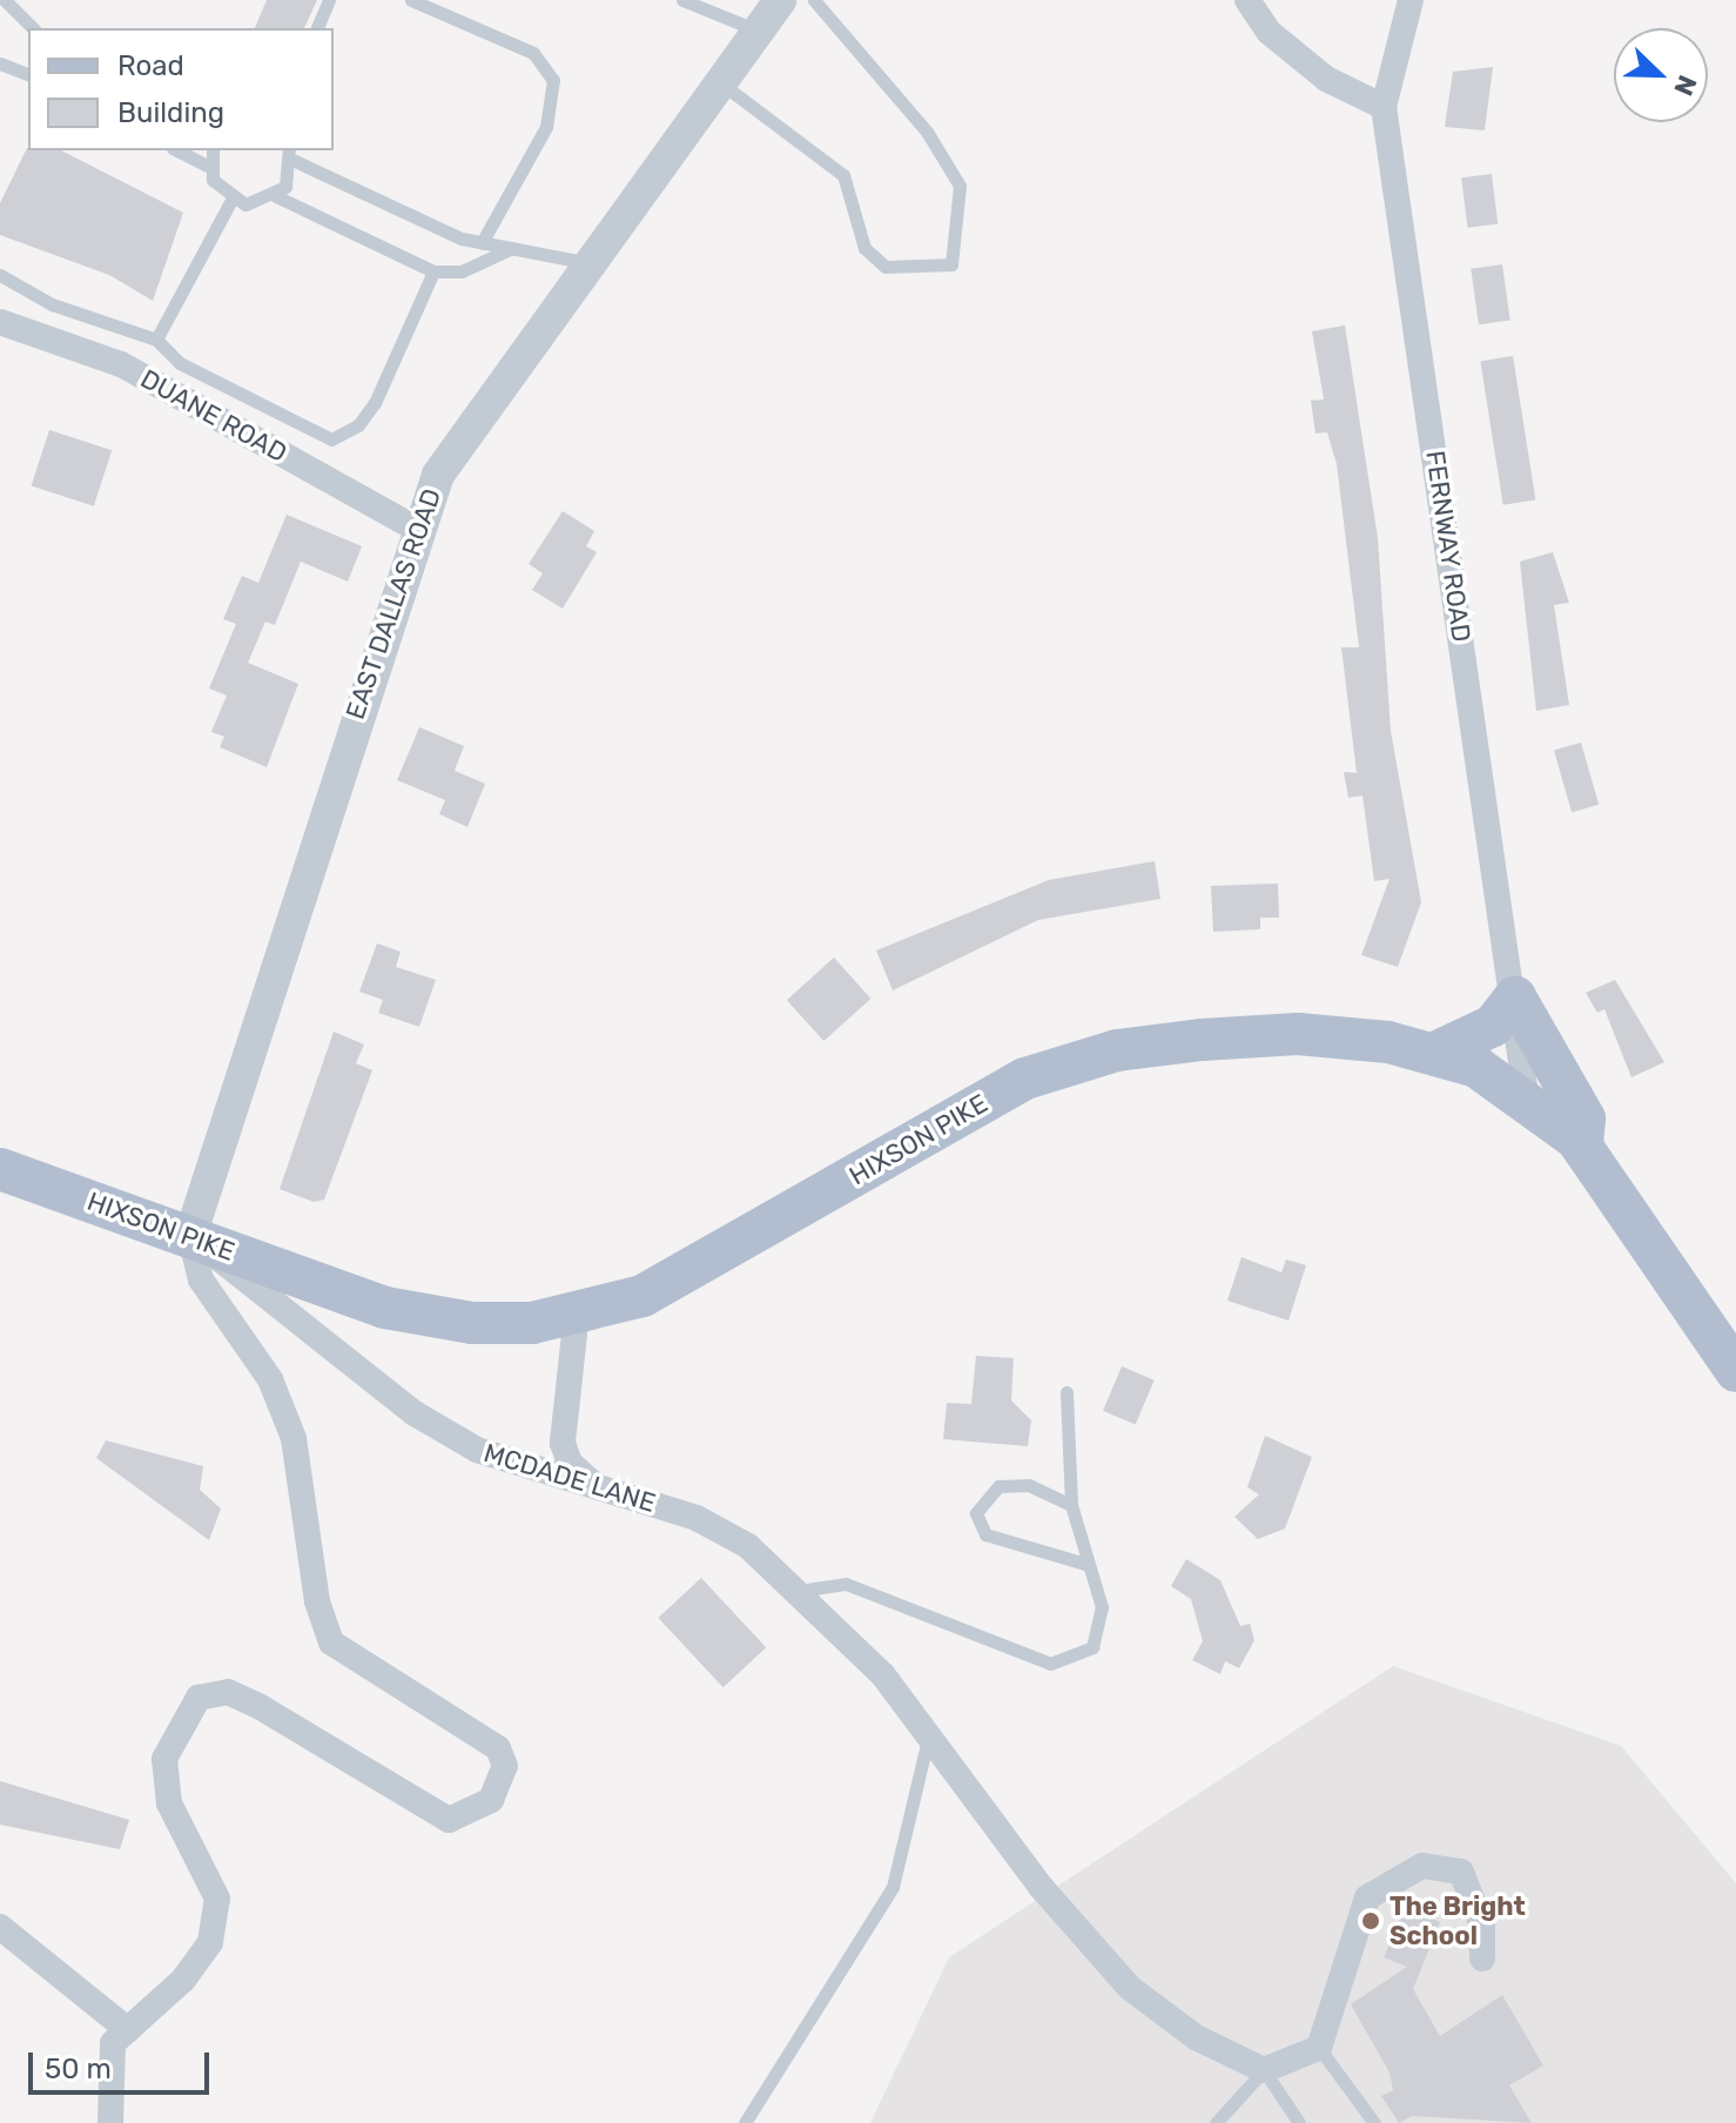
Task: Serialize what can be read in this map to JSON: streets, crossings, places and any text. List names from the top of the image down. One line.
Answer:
{"streets":{"main road":["HIXSON PIKE"],"street":["DUANE ROAD","FERNWAY ROAD","EAST DALLAS ROAD","MCDADE LANE"]},"crossings":[["DUANE ROAD","EAST DALLAS ROAD"],["FERNWAY ROAD","HIXSON PIKE"],["EAST DALLAS ROAD","HIXSON PIKE"],["EAST DALLAS ROAD","MCDADE LANE"],["HIXSON PIKE","MCDADE LANE"]],"places":["The Bright School"],"legend":["Road","Building"],"scale_bar":"50 m","north":"bottom right"}
